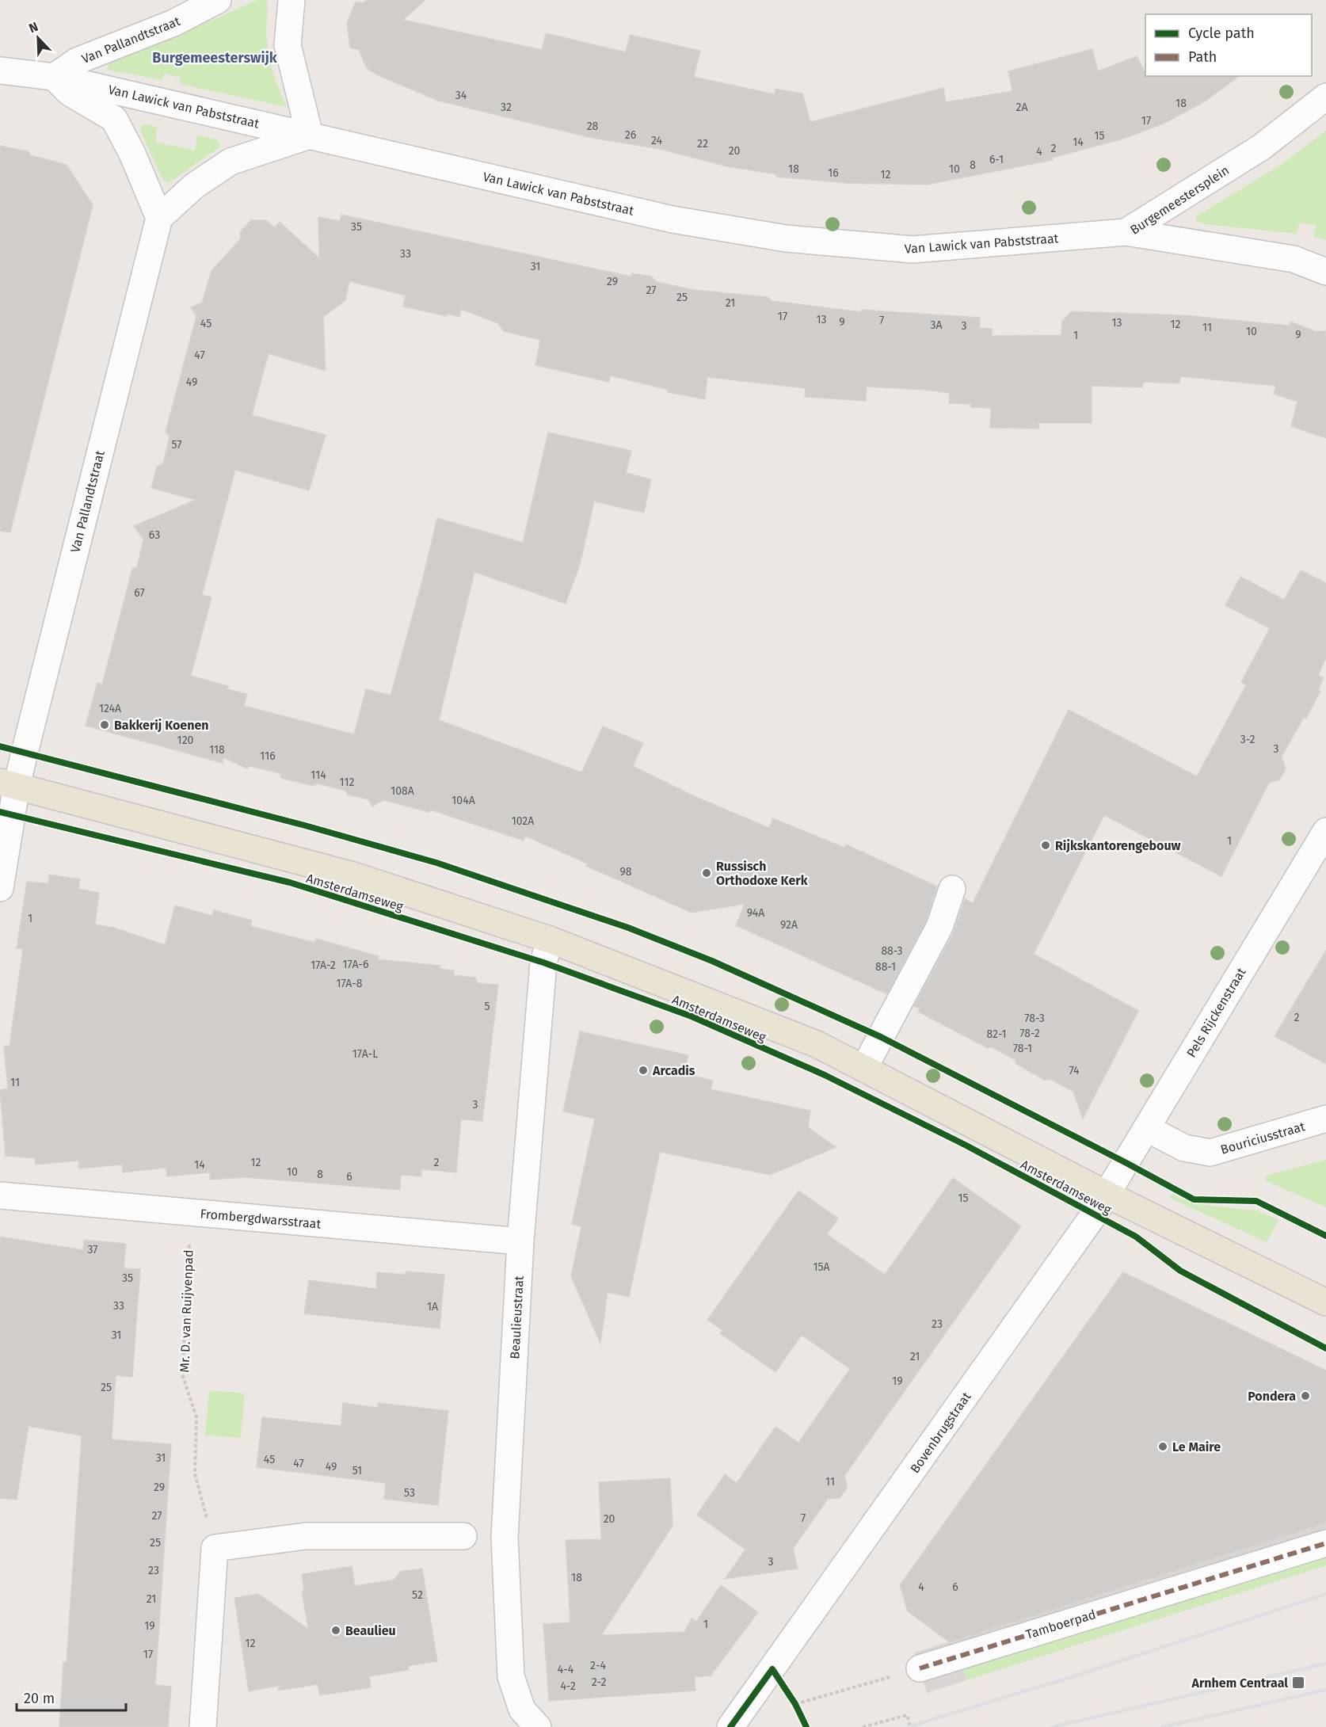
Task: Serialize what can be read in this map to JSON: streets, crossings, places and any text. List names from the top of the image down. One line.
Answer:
{"streets":{"main road":["Amsterdamseweg"],"street":["Van Pallandtstraat","Van Lawick van Pabststraat","Burgemeestersplein","Pels Rijckenstraat","Bouriciusstraat","Frombergdwarsstraat","Beaulieustraat","Bovenbrugstraat","Tamboerpad"],"path":["Mr. D. van Ruijvenpad"]},"crossings":[["Van Pallandtstraat","Van Lawick van Pabststraat"],["Van Pallandtstraat","Amsterdamseweg"],["Van Lawick van Pabststraat","Burgemeestersplein"],["Amsterdamseweg","Pels Rijckenstraat"],["Amsterdamseweg","Beaulieustraat"],["Amsterdamseweg","Bovenbrugstraat"],["Pels Rijckenstraat","Bouriciusstraat"],["Pels Rijckenstraat","Bovenbrugstraat"],["Frombergdwarsstraat","Mr. D. van Ruijvenpad"],["Frombergdwarsstraat","Beaulieustraat"]],"districts":["Burgemeesterswijk"],"places":{"other":["Bakkerij Koenen","Rijkskantorengebouw","Russisch Orthodoxe Kerk","Arcadis","Pondera","Le Maire","Beaulieu"],"transit":["Arnhem Centraal"]},"house_numbers":["34","18","32","2A","17","28","26","15","24","14","22","2","20","4","6-1","8","18","10","16","12","35","33","31","29","27","25","21","17","13","7","9","13","45","12","3A","3","11","10","9","1","47","49","57","63","67","124A","3-2","120","3","118","116","114","112","108A","104A","102A","1","98","94A","1","92A","88-3","17A-6","17A-2","88-1","17A-8","5","2","78-3","78-2","82-1","78-1","17A-L","74","11","3","12","2","14","10","8","6","15","37","15A","35","33","1A","23","31","21","19","25","31","45","47","49","51","11","29","53","27","7","20","25","3","23","18","4","6","52","21","1","19","12","17","2-4","4-4","2-2","4-2"],"legend":["Cycle path","Path"],"scale_bar":"20 m","north":"top left"}
